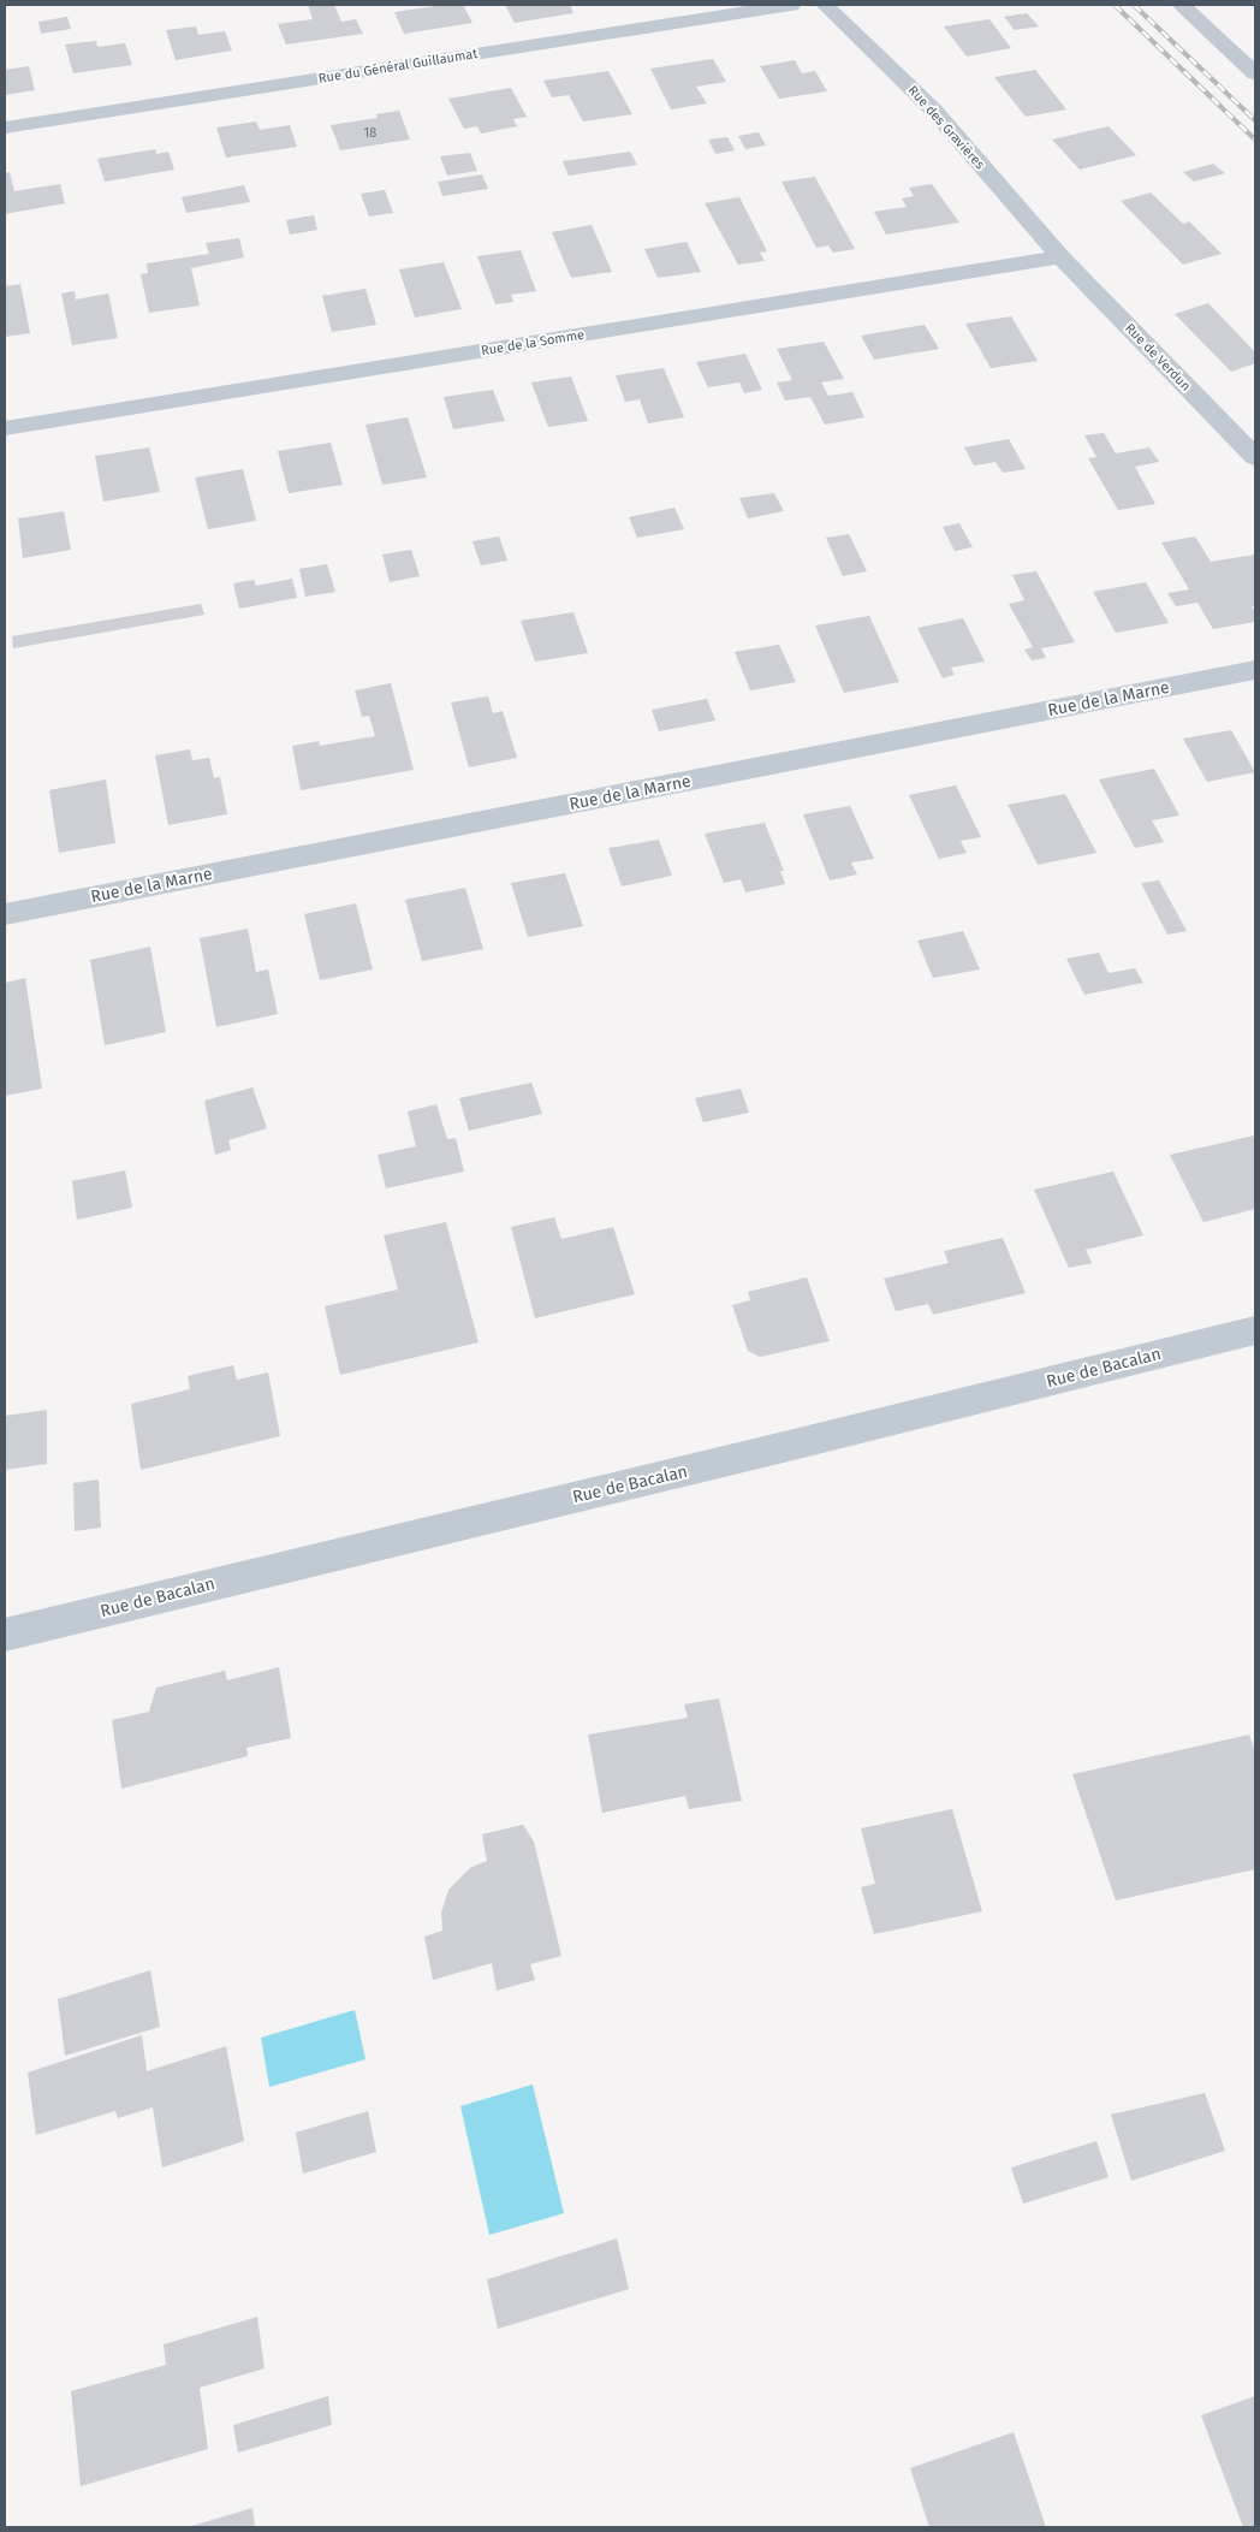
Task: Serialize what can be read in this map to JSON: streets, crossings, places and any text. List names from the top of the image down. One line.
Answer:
{"streets":{"street":["Rue du Général Guillaumat","Rue des Gravières","Rue de la Somme","Rue de Verdun","Rue de la Marne","Rue de Bacalan"]},"crossings":[["Rue des Gravières","Rue de la Somme"],["Rue des Gravières","Rue de Verdun"],["Rue de la Somme","Rue de Verdun"]],"house_numbers":["18"]}
